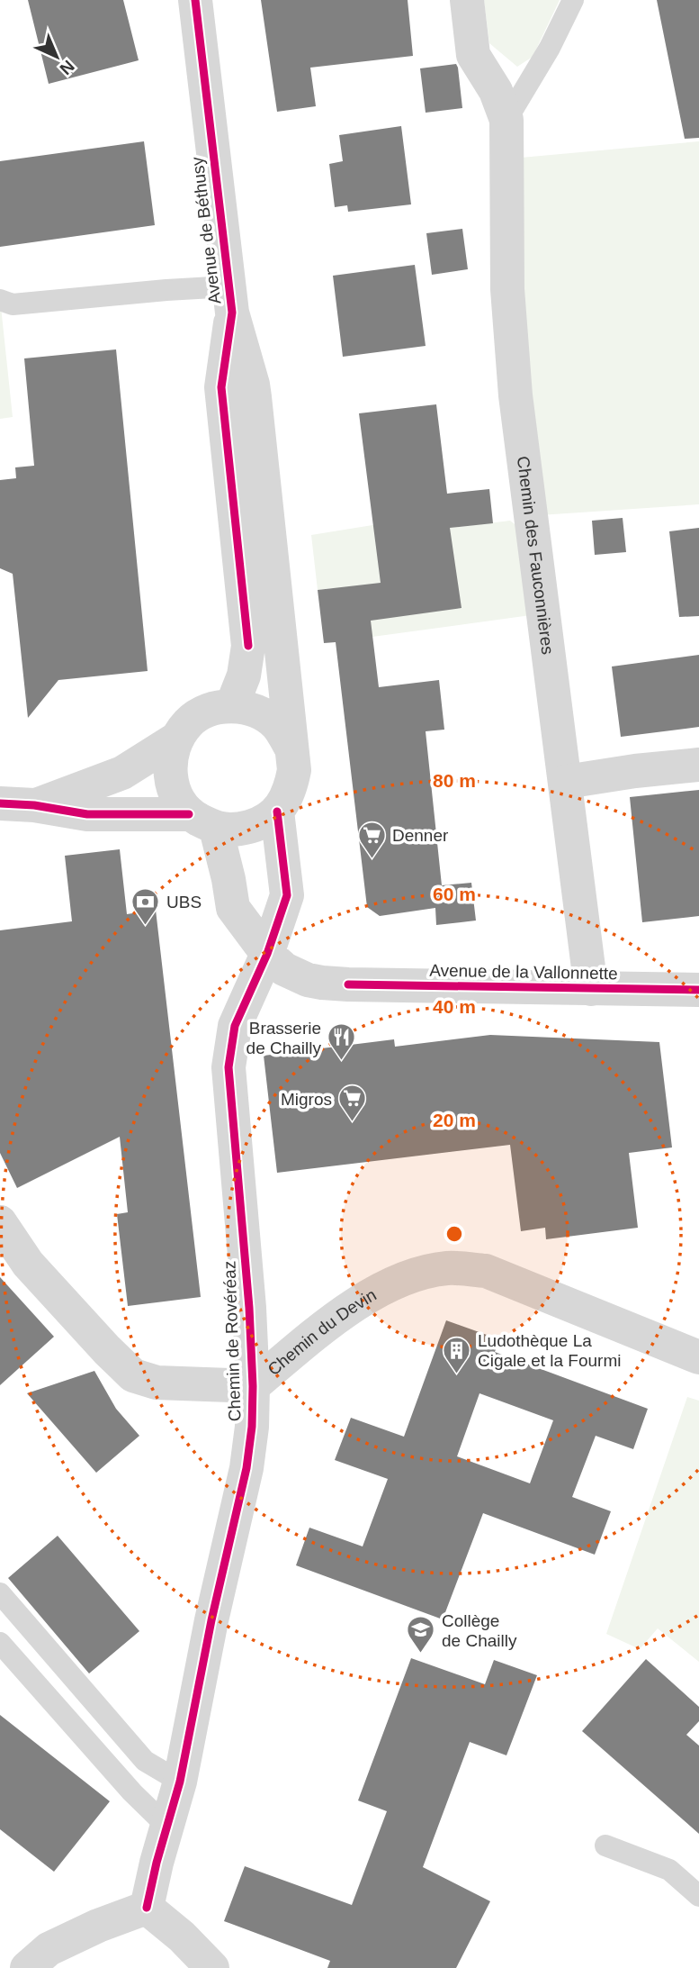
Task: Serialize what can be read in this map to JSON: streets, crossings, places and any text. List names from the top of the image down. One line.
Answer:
{"streets":{"street":["Avenue de Béthusy","Chemin des Fauconnières","Avenue de la Vallonnette","Chemin du Devin","Chemin de Rovéréaz"]},"crossings":[["Avenue de Béthusy","Chemin de Rovéréaz"],["Chemin des Fauconnières","Avenue de la Vallonnette"],["Avenue de la Vallonnette","Chemin de Rovéréaz"],["Chemin du Devin","Chemin de Rovéréaz"]],"places":{"supermarket":["Denner","Migros"],"bank":["UBS"],"restaurant":["Brasserie de Chailly"],"building":["Ludothèque La Cigale et la Fourmi"],"school or university":["Collège de Chailly"]},"north":"bottom right","rings":["80 m","60 m","40 m","20 m"]}
